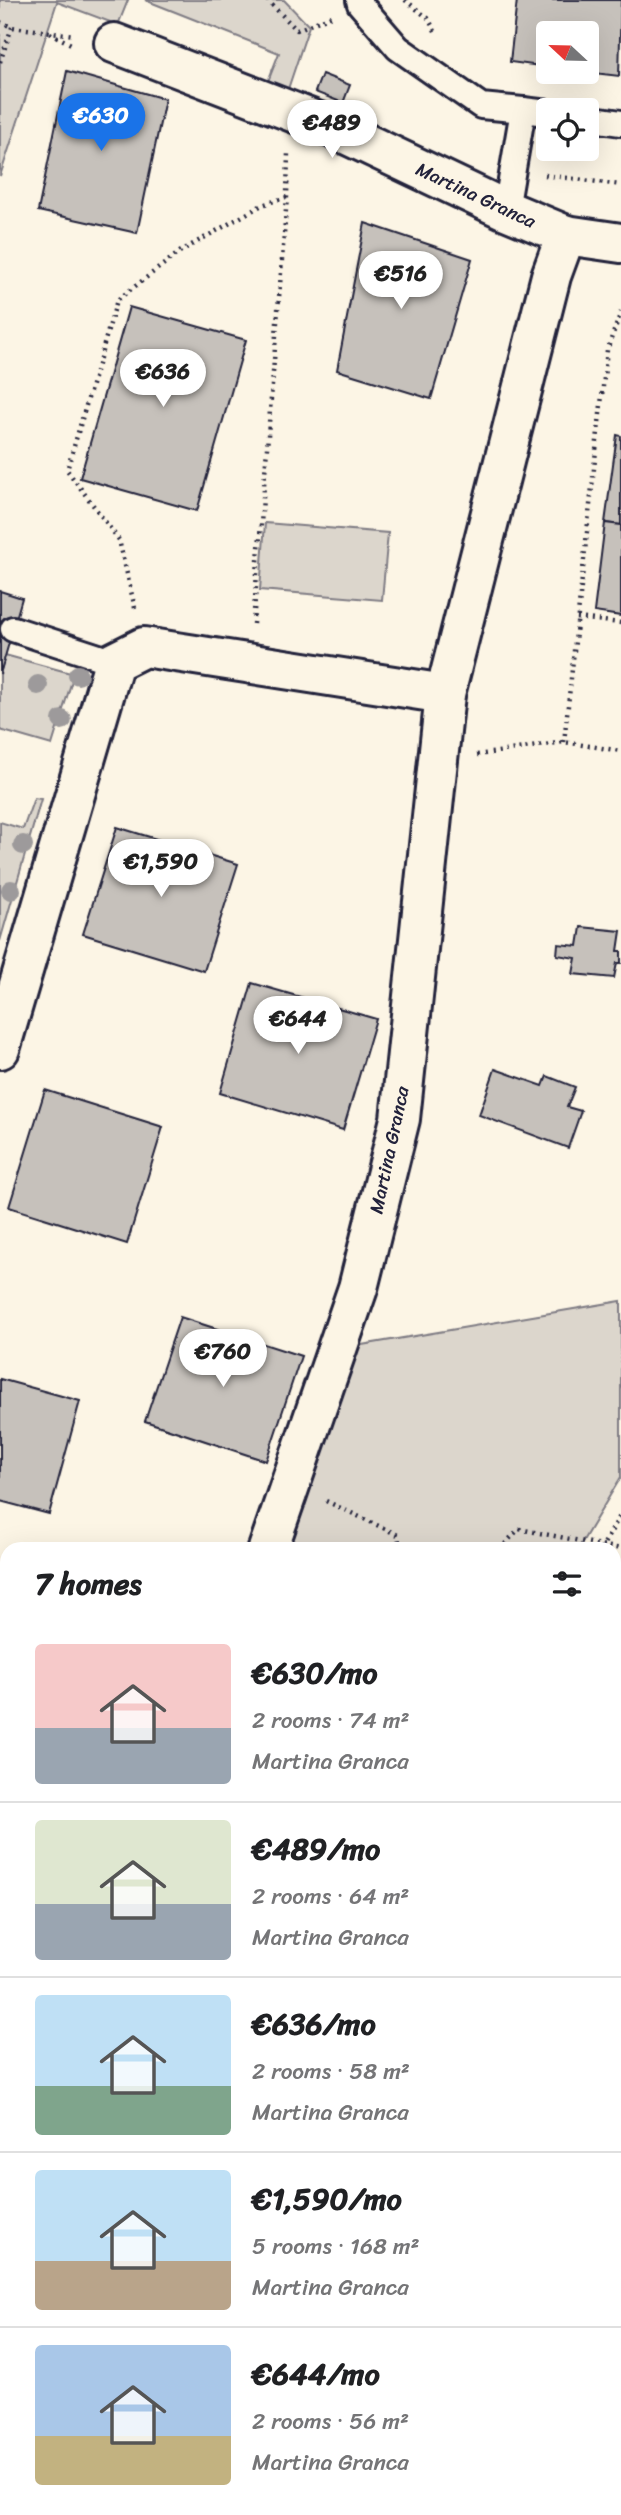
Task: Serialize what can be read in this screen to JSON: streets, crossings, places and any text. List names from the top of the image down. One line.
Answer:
{"streets":{"street":["Martina Granca"]},"north":"left","page":{"price":["€630","€489","€516","€636","€1,590","€644","€760"],"heading":"7 homes","list":[{"name":"€630/mo","note":"2 rooms · 74 m² · Martina Granca"},{"name":"€489/mo","note":"2 rooms · 64 m² · Martina Granca"},{"name":"€636/mo","note":"2 rooms · 58 m² · Martina Granca"},{"name":"€1,590/mo","note":"5 rooms · 168 m² · Martina Granca"},{"name":"€644/mo","note":"2 rooms · 56 m² · Martina Granca"}]}}
